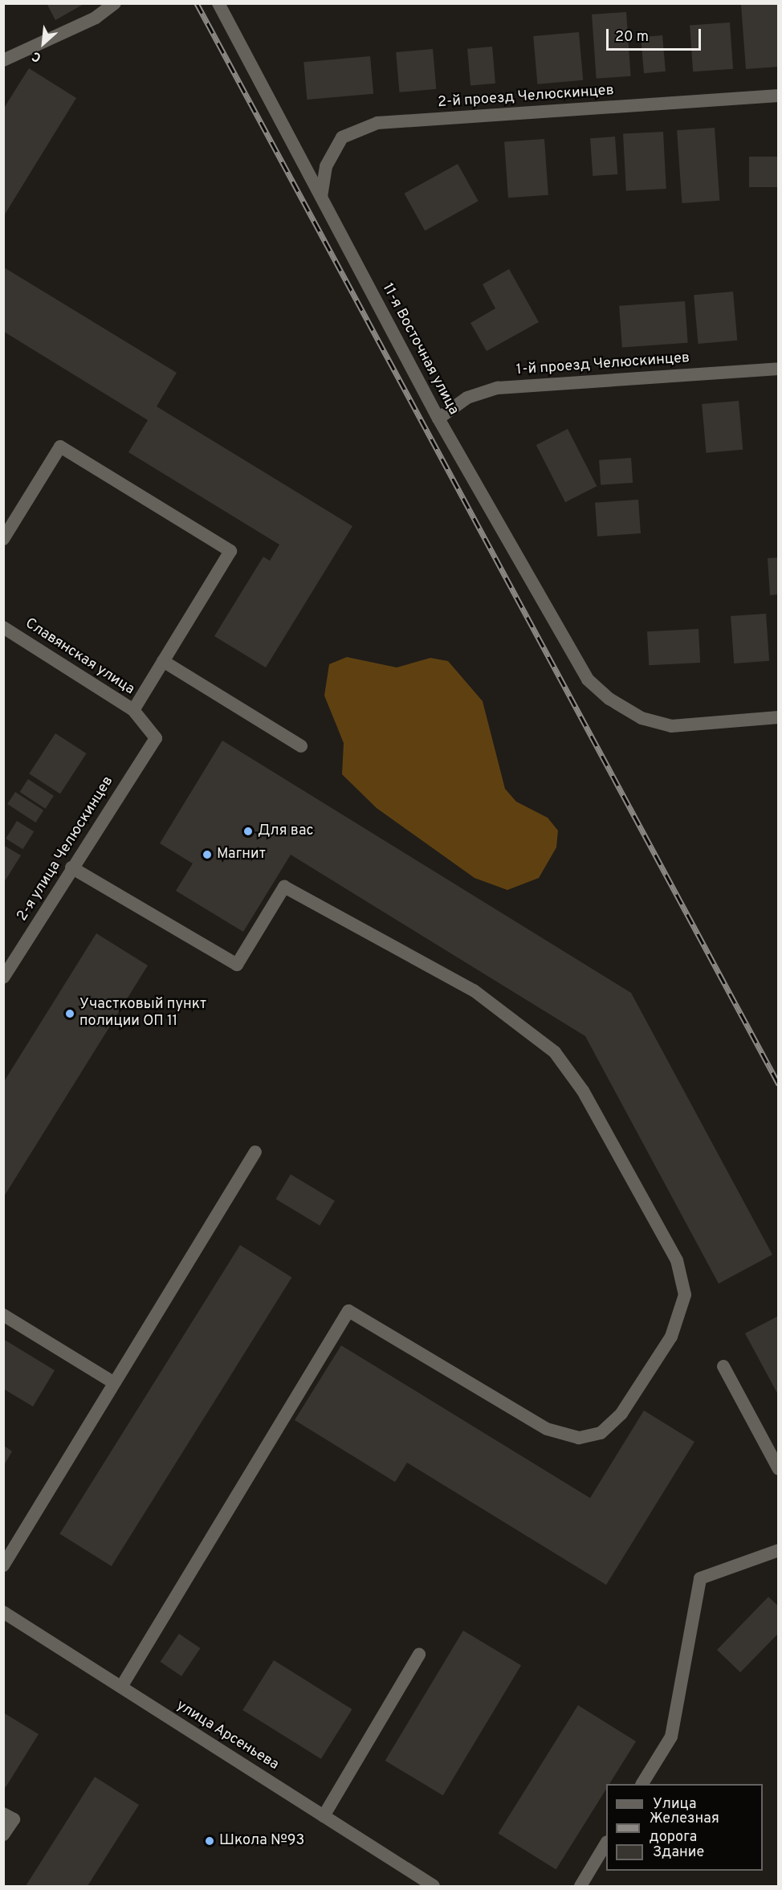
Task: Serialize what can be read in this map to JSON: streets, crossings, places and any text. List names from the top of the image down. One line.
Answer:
{"streets":{"street":["2-й проезд Челюскинцев","11-я Восточная улица","1-й проезд Челюскинцев","Славянская улица","2-я улица Челюскинцев","улица Арсеньева"]},"crossings":[["2-й проезд Челюскинцев","11-я Восточная улица"],["11-я Восточная улица","1-й проезд Челюскинцев"],["Славянская улица","2-я улица Челюскинцев"]],"places":["Для вас","Магнит","Участковый пункт полиции ОП 11","Школа №93"],"legend":["Улица","Железная дорога","Здание"],"scale_bar":"20 m","north":"bottom left"}
